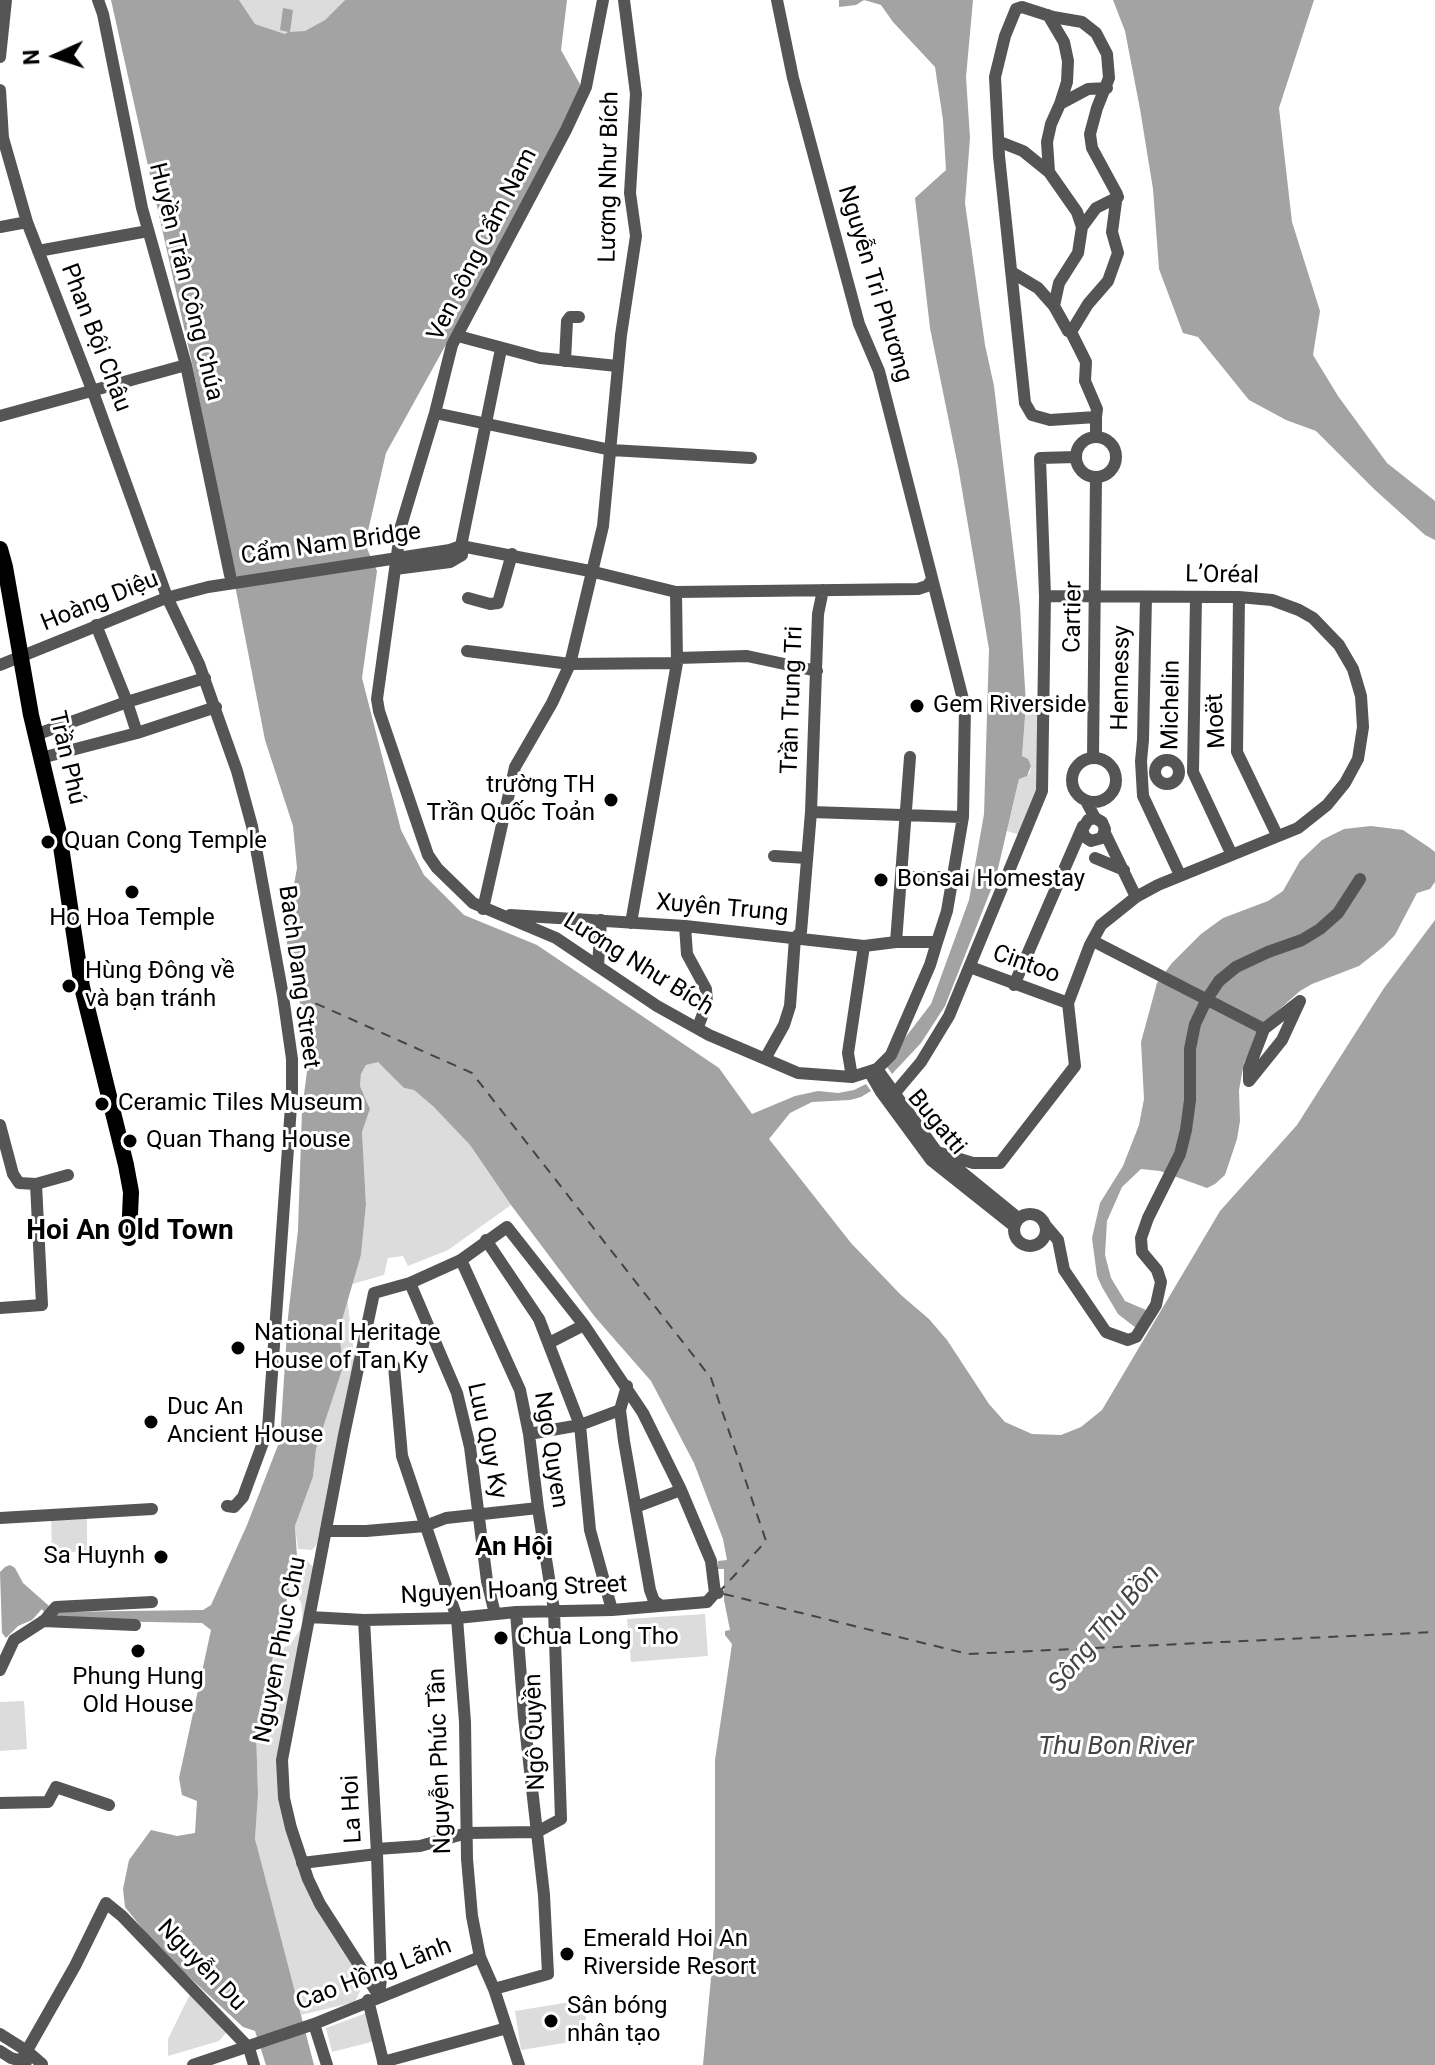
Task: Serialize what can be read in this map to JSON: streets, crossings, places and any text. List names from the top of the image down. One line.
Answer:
{"streets":{"main road":["Trần Phú"],"street":["Lương Như Bích","Ven sông Cẩm Nam","Huyền Trân Công Chúa","Nguyễn Tri Phương","Phan Bội Châu","Cẩm Nam Bridge","L’Oréal","Hoàng Diệu","Cartier","Hennessy","Trần Trung Tri","Michelin","Moët","Xuyên Trung","Cintoo","Bach Dang Street","Bugatti","Luu Quy Ky","Ngo Quyen","Nguyen Hoang Street","Nguyen Phuc Chu","Ngô Quyền","Nguyễn Phúc Tần","La Hoi","Nguyễn Du","Cao Hồng Lãnh"]},"crossings":[["Lương Như Bích","Ven sông Cẩm Nam"],["Lương Như Bích","Cẩm Nam Bridge"],["Lương Như Bích","Trần Trung Tri"],["Lương Như Bích","Xuyên Trung"],["Lương Như Bích","Bugatti"],["Nguyễn Tri Phương","Cẩm Nam Bridge"],["Phan Bội Châu","Hoàng Diệu"],["Phan Bội Châu","Bach Dang Street"],["Cẩm Nam Bridge","Hoàng Diệu"],["Cẩm Nam Bridge","Trần Trung Tri"],["L’Oréal","Cartier"],["L’Oréal","Hennessy"],["L’Oréal","Michelin"],["L’Oréal","Moët"],["L’Oréal","Cintoo"],["Hoàng Diệu","Trần Phú"],["Hoàng Diệu","Bach Dang Street"],["Trần Trung Tri","Xuyên Trung"],["Luu Quy Ky","Nguyen Hoang Street"],["Luu Quy Ky","Nguyen Phuc Chu"],["Ngo Quyen","Nguyen Hoang Street"],["Ngo Quyen","Ngô Quyền"],["Nguyen Hoang Street","Nguyen Phuc Chu"],["Nguyen Hoang Street","Ngô Quyền"],["Nguyen Hoang Street","Nguyễn Phúc Tần"],["Nguyen Hoang Street","La Hoi"],["Nguyen Phuc Chu","La Hoi"],["Nguyen Phuc Chu","Cao Hồng Lãnh"],["Nguyễn Phúc Tần","Cao Hồng Lãnh"],["La Hoi","Cao Hồng Lãnh"],["Nguyễn Du","Cao Hồng Lãnh"]],"districts":["Hoi An Old Town","An Hội"],"water":["Sông Thu Bồn","Thu Bon River"],"places":["Gem Riverside","trường TH Trần Quốc Toản","Quan Cong Temple","Bonsai Homestay","Ho Hoa Temple","Hùng Đông về và bạn tránh","Ceramic Tiles Museum","Quan Thang House","National Heritage House of Tan Ky","Duc An Ancient House","Sa Huynh","Chua Long Tho","Phung Hung Old House","Emerald Hoi An Riverside Resort","Sân bóng nhân tạo"],"north":"left"}
